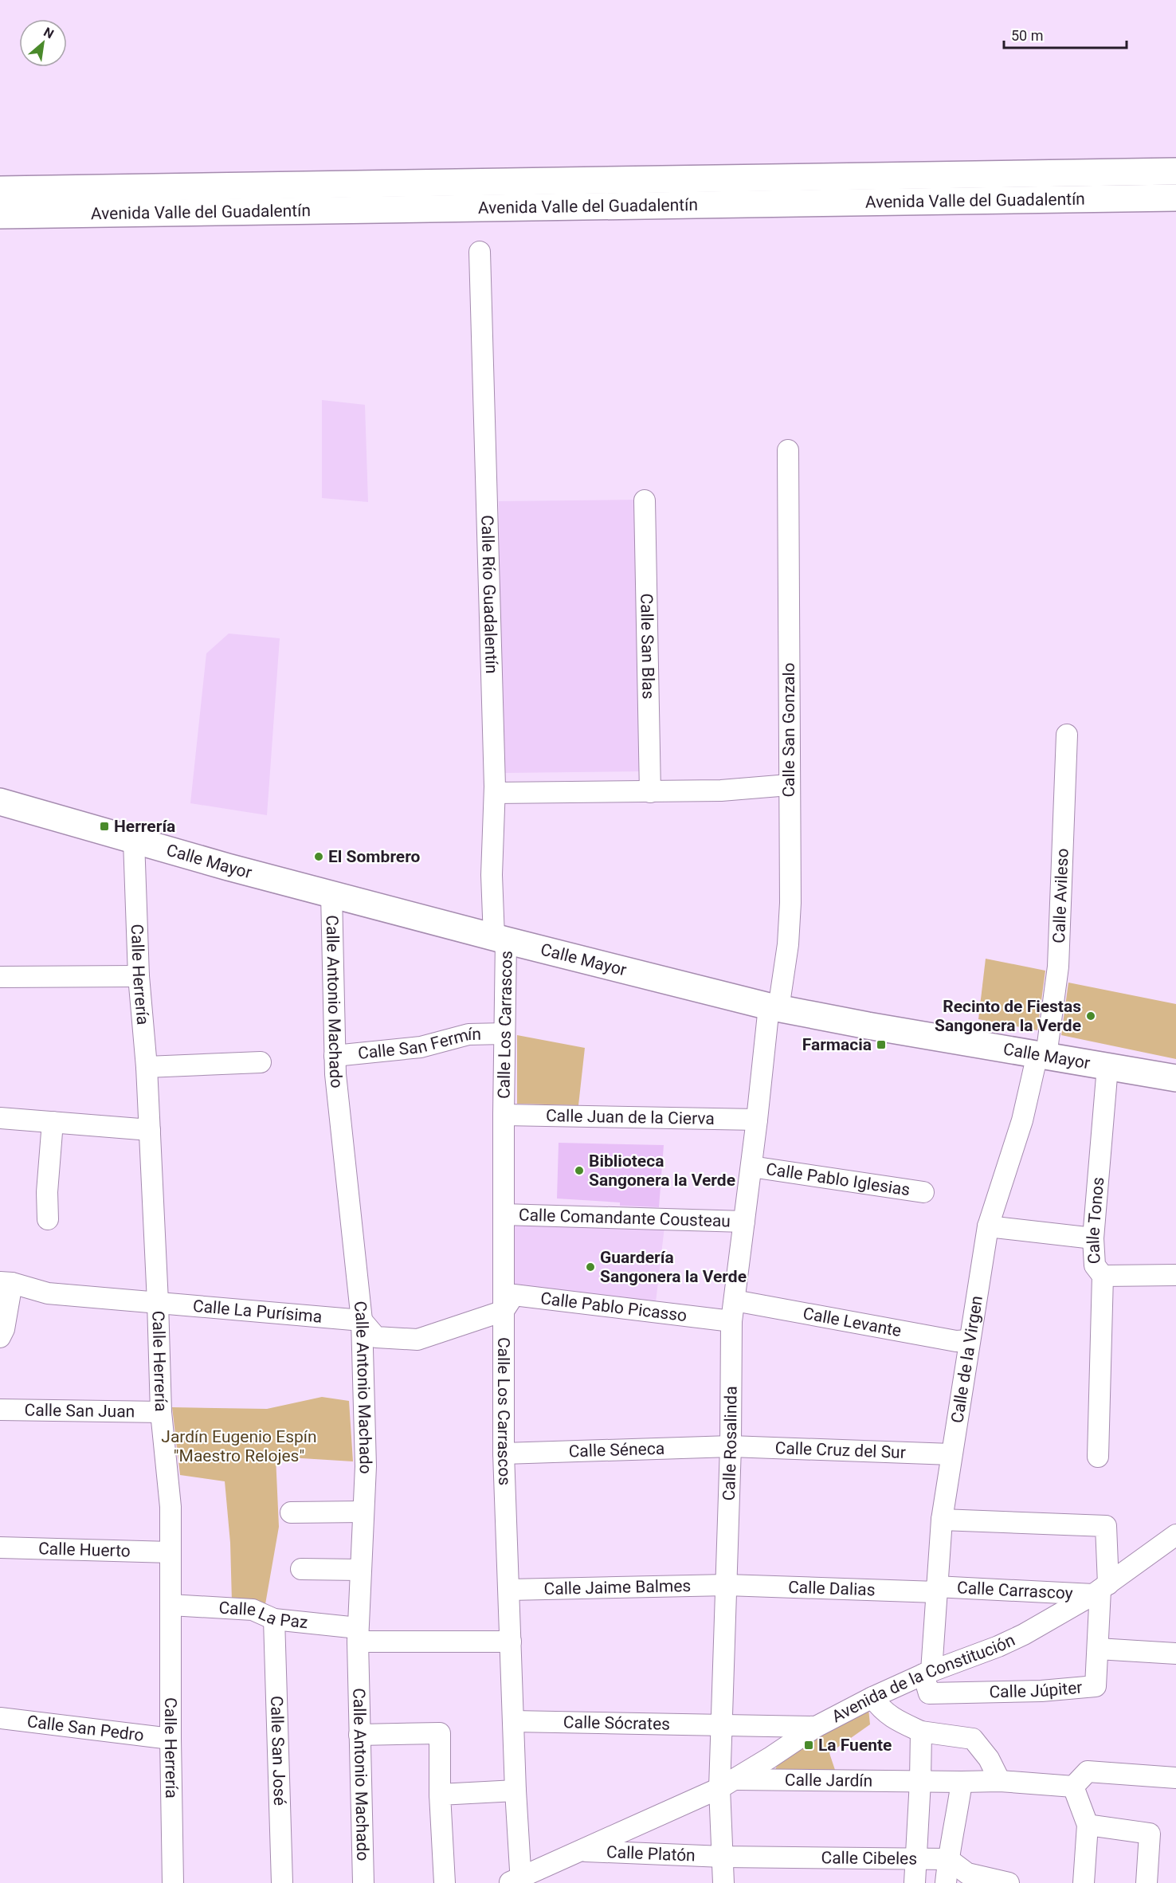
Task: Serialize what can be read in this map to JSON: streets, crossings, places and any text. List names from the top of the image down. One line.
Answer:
{"streets":{"main road":["Avenida Valle del Guadalentín","Calle Mayor"],"street":["Calle Río Guadalentín","Calle San Blas","Calle San Gonzalo","Calle Avileso","Calle Herrería","Calle Antonio Machado","Calle Los Carrascos","Calle San Fermín","Calle Juan de la Cierva","Calle Pablo Iglesias","Calle Comandante Cousteau","Calle Tonos","Calle Pablo Picasso","Calle La Purísima","Calle Levante","Calle de la Virgen","Calle San Juan","Calle Rosalinda","Calle Séneca","Calle Cruz del Sur","Calle Huerto","Calle Jaime Balmes","Calle Dalias","Calle Carrascoy","Calle La Paz","Avenida de la Constitución","Calle Júpiter","Calle Sócrates","Calle San Pedro","Calle San José","Calle Jardín","Calle Platón","Calle Cibeles"]},"crossings":[["Calle Río Guadalentín","Calle Mayor"],["Calle Río Guadalentín","Calle Los Carrascos"],["Calle San Gonzalo","Calle Mayor"],["Calle San Gonzalo","Calle Rosalinda"],["Calle Mayor","Calle Avileso"],["Calle Mayor","Calle Herrería"],["Calle Mayor","Calle Antonio Machado"],["Calle Mayor","Calle Los Carrascos"],["Calle Mayor","Calle Tonos"],["Calle Mayor","Calle de la Virgen"],["Calle Mayor","Calle Rosalinda"],["Calle Avileso","Calle de la Virgen"],["Calle Herrería","Calle La Purísima"],["Calle Herrería","Calle San Juan"],["Calle Herrería","Calle Huerto"],["Calle Herrería","Calle La Paz"],["Calle Herrería","Calle San Pedro"],["Calle Antonio Machado","Calle San Fermín"],["Calle Antonio Machado","Calle La Purísima"],["Calle Antonio Machado","Calle La Paz"],["Calle Los Carrascos","Calle San Fermín"],["Calle Los Carrascos","Calle Juan de la Cierva"],["Calle Los Carrascos","Calle Comandante Cousteau"],["Calle Los Carrascos","Calle Pablo Picasso"],["Calle Los Carrascos","Calle Séneca"],["Calle Los Carrascos","Calle Jaime Balmes"],["Calle Los Carrascos","Calle La Paz"],["Calle Los Carrascos","Avenida de la Constitución"],["Calle Los Carrascos","Calle Sócrates"],["Calle Juan de la Cierva","Calle Rosalinda"],["Calle Pablo Iglesias","Calle Rosalinda"],["Calle Comandante Cousteau","Calle Rosalinda"],["Calle Pablo Picasso","Calle Rosalinda"],["Calle Levante","Calle de la Virgen"],["Calle Levante","Calle Rosalinda"],["Calle de la Virgen","Calle Cruz del Sur"],["Calle de la Virgen","Calle Dalias"],["Calle de la Virgen","Calle Carrascoy"],["Calle de la Virgen","Avenida de la Constitución"],["Calle de la Virgen","Calle Júpiter"],["Calle Rosalinda","Calle Séneca"],["Calle Rosalinda","Calle Cruz del Sur"],["Calle Rosalinda","Calle Jaime Balmes"],["Calle Rosalinda","Calle Dalias"],["Calle Rosalinda","Avenida de la Constitución"],["Calle Rosalinda","Calle Sócrates"],["Calle Rosalinda","Calle Jardín"],["Calle Rosalinda","Calle Platón"],["Calle Rosalinda","Calle Cibeles"],["Calle Séneca","Calle Cruz del Sur"],["Calle Jaime Balmes","Calle Dalias"],["Calle Dalias","Calle Carrascoy"],["Calle Carrascoy","Avenida de la Constitución"],["Calle Carrascoy","Calle Júpiter"],["Calle La Paz","Calle San José"],["Avenida de la Constitución","Calle Júpiter"],["Avenida de la Constitución","Calle Sócrates"],["Avenida de la Constitución","Calle Jardín"],["Avenida de la Constitución","Calle Platón"],["Calle Platón","Calle Cibeles"]],"parks":["Jardín Eugenio Espín \"Maestro Relojes\""],"places":{"transit":["Herrería","Farmacia","La Fuente"],"other":["El Sombrero","Recinto de Fiestas Sangonera la Verde","Biblioteca Sangonera la Verde","Guardería Sangonera la Verde"]},"scale_bar":"50 m","north":"top right"}
